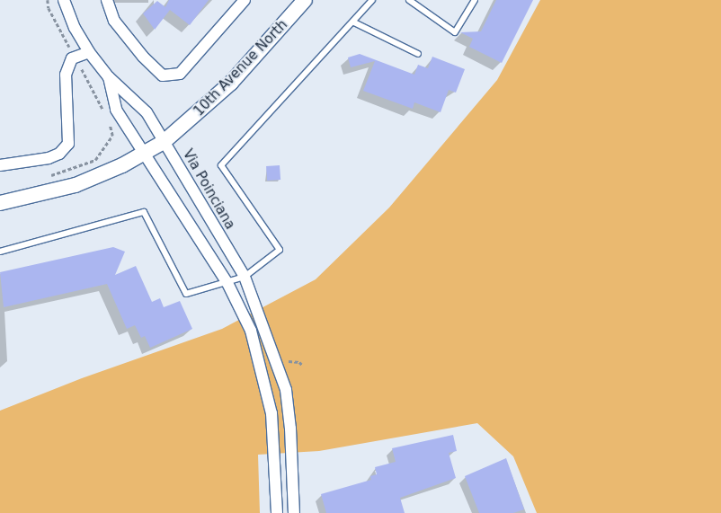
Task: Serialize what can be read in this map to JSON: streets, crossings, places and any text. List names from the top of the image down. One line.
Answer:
{"streets":{"street":["10th Avenue North","Via Poinciana"]},"crossings":[["10th Avenue North","Via Poinciana"]]}
